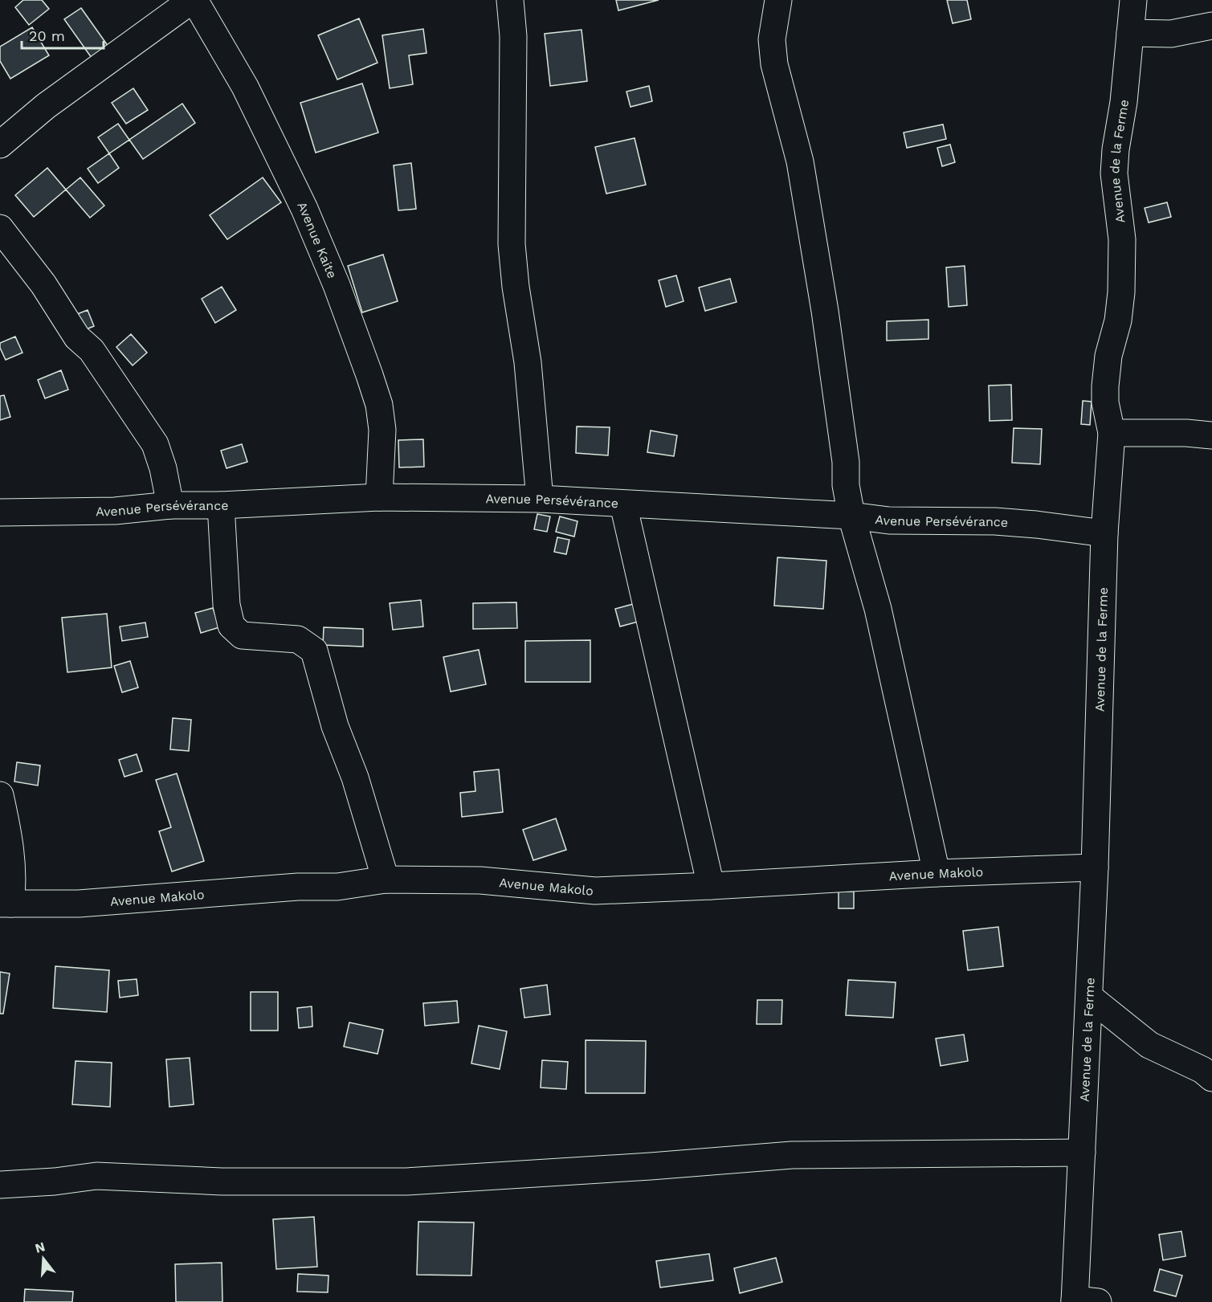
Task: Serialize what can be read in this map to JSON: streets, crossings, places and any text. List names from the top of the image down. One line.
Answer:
{"streets":{"street":["Avenue de la Ferme","Avenue Kaite","Avenue Persévérance","Avenue Makolo"]},"crossings":[["Avenue de la Ferme","Avenue Persévérance"],["Avenue de la Ferme","Avenue Makolo"],["Avenue Kaite","Avenue Persévérance"]],"scale_bar":"20 m","north":"top"}
